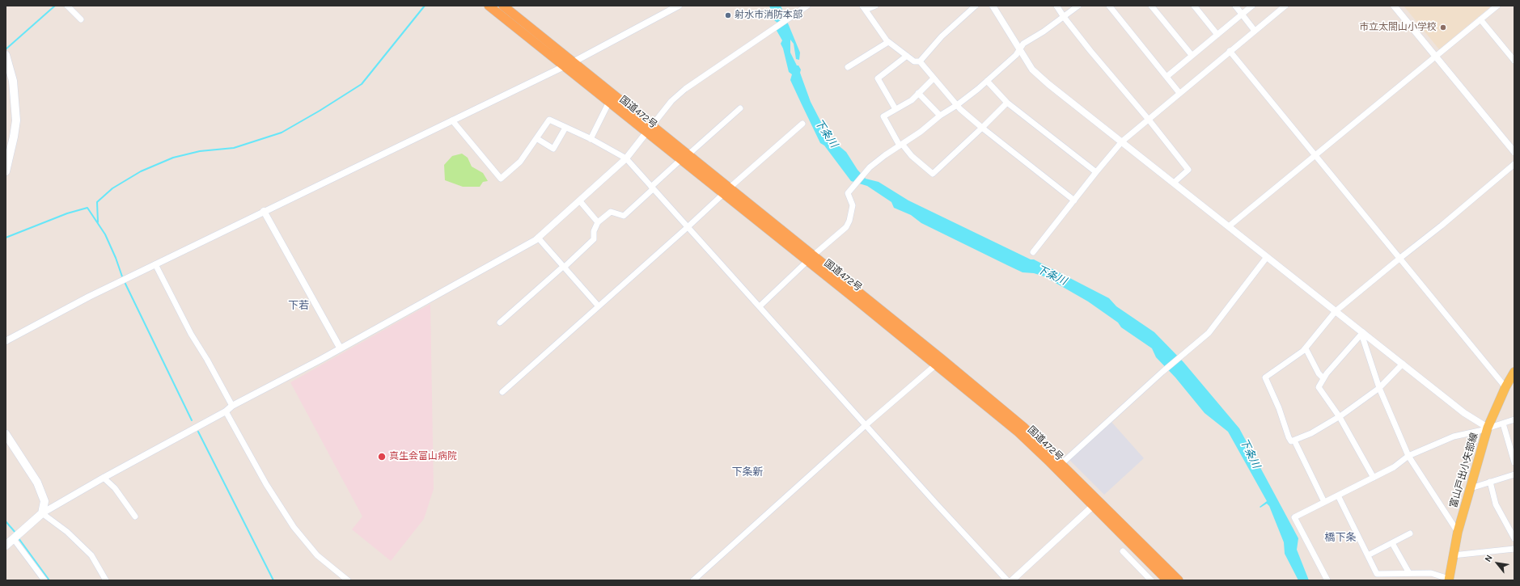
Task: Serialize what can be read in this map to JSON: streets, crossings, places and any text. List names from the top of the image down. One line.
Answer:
{"streets":{"highway":["国道472号"],"main road":["富山戸出小矢部線"]},"districts":["下若","下条新","橋下条"],"water":["下条川"],"places":["射水市消防本部","市立太閤山小学校","真生会富山病院"],"north":"top left"}
